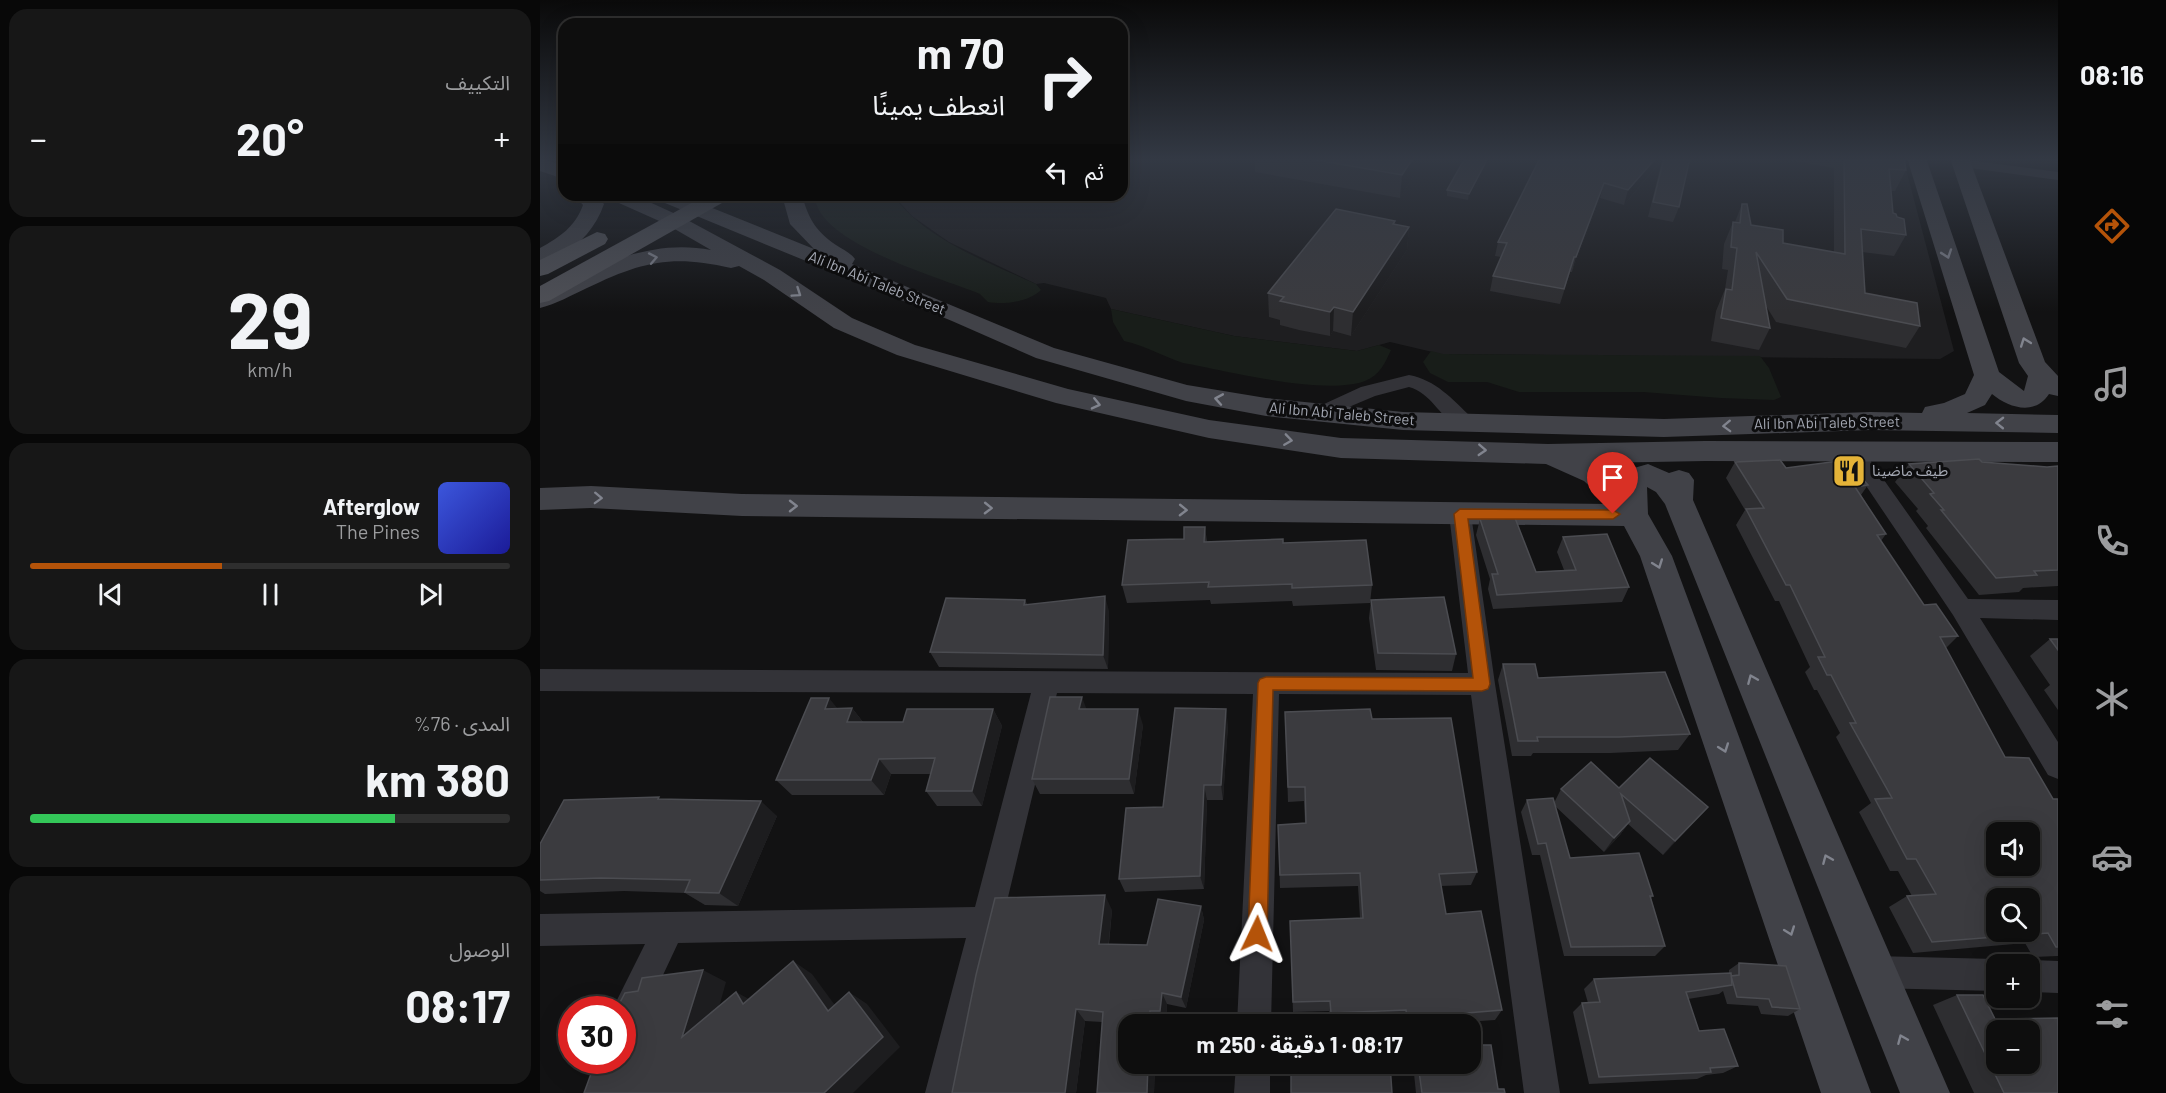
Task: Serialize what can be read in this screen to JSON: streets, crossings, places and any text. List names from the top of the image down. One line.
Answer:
{"streets":{"street":["Ali Ibn Abi Taleb Street"]},"places":{"restaurant":["طيف ماضينا"]},"page":{"tabs":"08:16","tile":["التكييف",["29","km/h"],["المدى · 76%","380 km"],["الوصول","08:17"]],"turn":["70 m","انعطف يمينًا"],"heat":["−","20°","+"],"then":"ثم","song":["Afterglow","The Pines"],"map_buttons":["+","−"],"limit":"30","trip":"08:17 · 1 دقيقة · 250 m"}}
